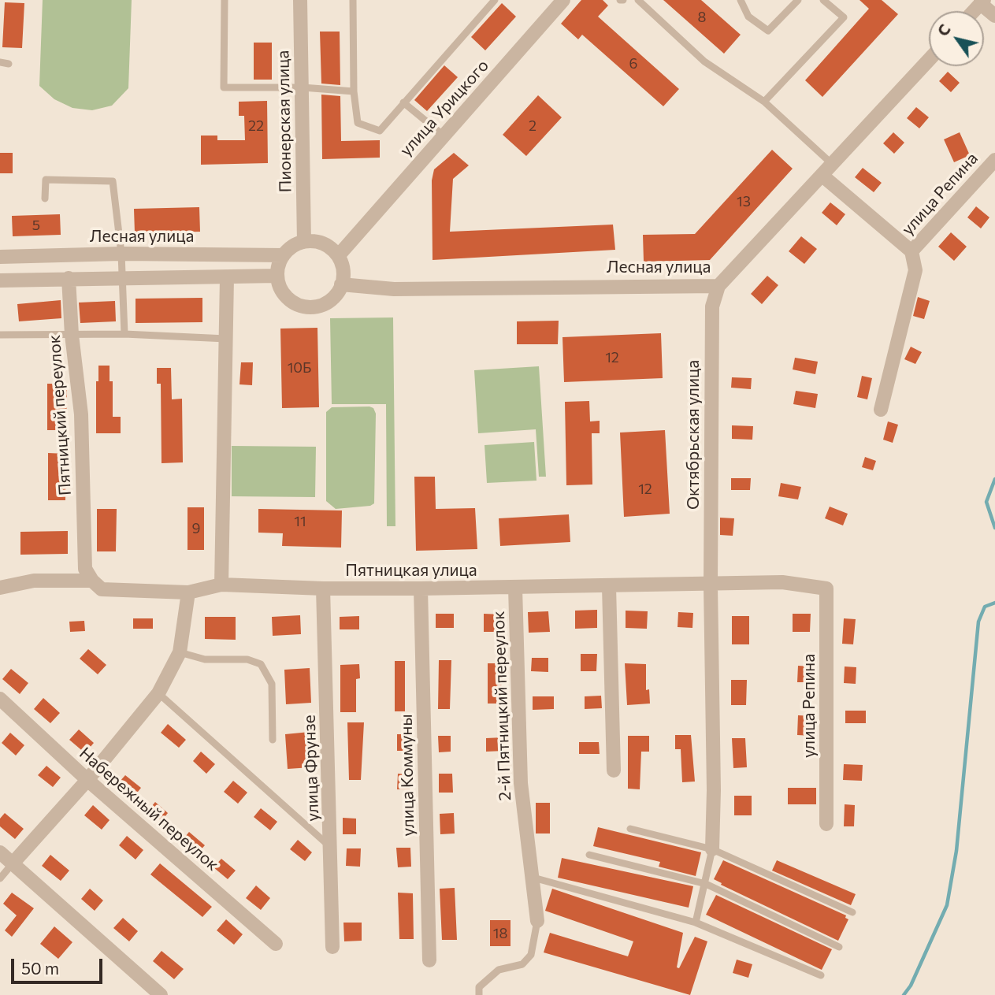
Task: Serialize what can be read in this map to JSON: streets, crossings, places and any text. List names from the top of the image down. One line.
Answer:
{"streets":{"street":["улица Урицкого","Пионерская улица","улица Репина","Лесная улица","Пятницкий переулок","Октябрьская улица","Пятницкая улица","2-й Пятницкий переулок","улица Фрунзе","улица Коммуны","Набережный переулок"]},"crossings":[["улица Урицкого","Пионерская улица"],["улица Урицкого","Лесная улица"],["Пионерская улица","Лесная улица"],["улица Репина","Лесная улица"],["улица Репина","Пятницкая улица"],["Лесная улица","Октябрьская улица"],["Пятницкий переулок","Пятницкая улица"],["Октябрьская улица","Пятницкая улица"],["Пятницкая улица","2-й Пятницкий переулок"],["Пятницкая улица","улица Фрунзе"],["Пятницкая улица","улица Коммуны"]],"house_numbers":["8","6","22","2","13","5","12","10Б","12","11","9","18"],"scale_bar":"50 m","north":"top left"}
